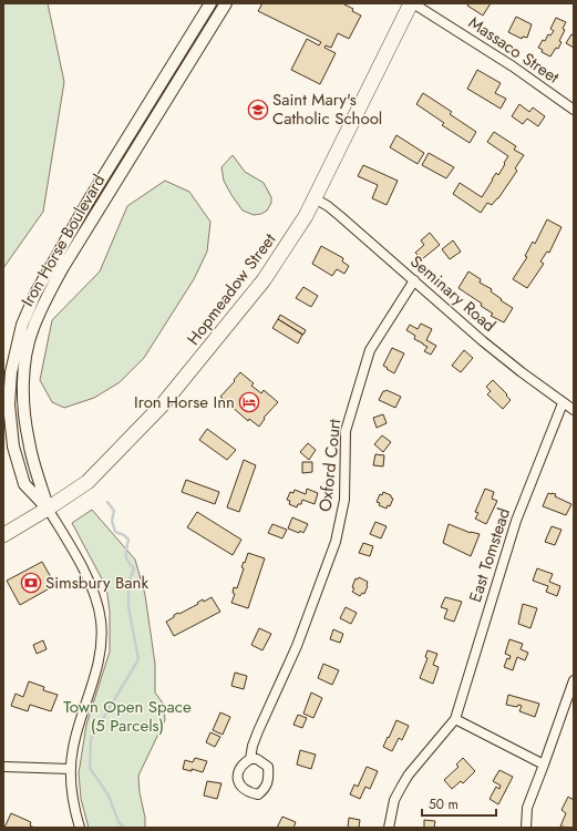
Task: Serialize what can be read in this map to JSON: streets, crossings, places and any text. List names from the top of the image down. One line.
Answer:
{"streets":{"highway":["Hopmeadow Street"],"street":["Massaco Street","Iron Horse Boulevard","Seminary Road","Oxford Court","East Tomstead"]},"crossings":[["Massaco Street","Hopmeadow Street"],["Iron Horse Boulevard","Hopmeadow Street"],["Hopmeadow Street","Seminary Road"],["Seminary Road","Oxford Court"],["Seminary Road","East Tomstead"]],"parks":["Town Open Space (5 Parcels)"],"places":{"school or university":["Saint Mary's Catholic School"],"hotel":["Iron Horse Inn"],"bank":["Simsbury Bank"]},"scale_bar":"50 m"}
